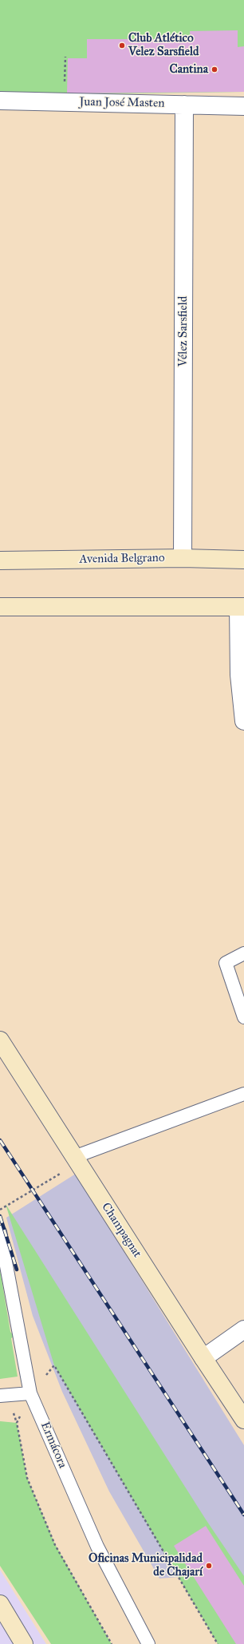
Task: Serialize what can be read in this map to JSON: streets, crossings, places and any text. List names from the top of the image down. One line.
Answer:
{"streets":{"street":["Juan José Masten","Vélez Sarsfield","Avenida Belgrano","Champagnat"],"lane":["Ermácora"]},"crossings":[["Juan José Masten","Vélez Sarsfield"],["Vélez Sarsfield","Avenida Belgrano"]],"places":["Club Atlético Velez Sarsfield","Cantina","Oficinas Municipalidad de Chajarí"]}
